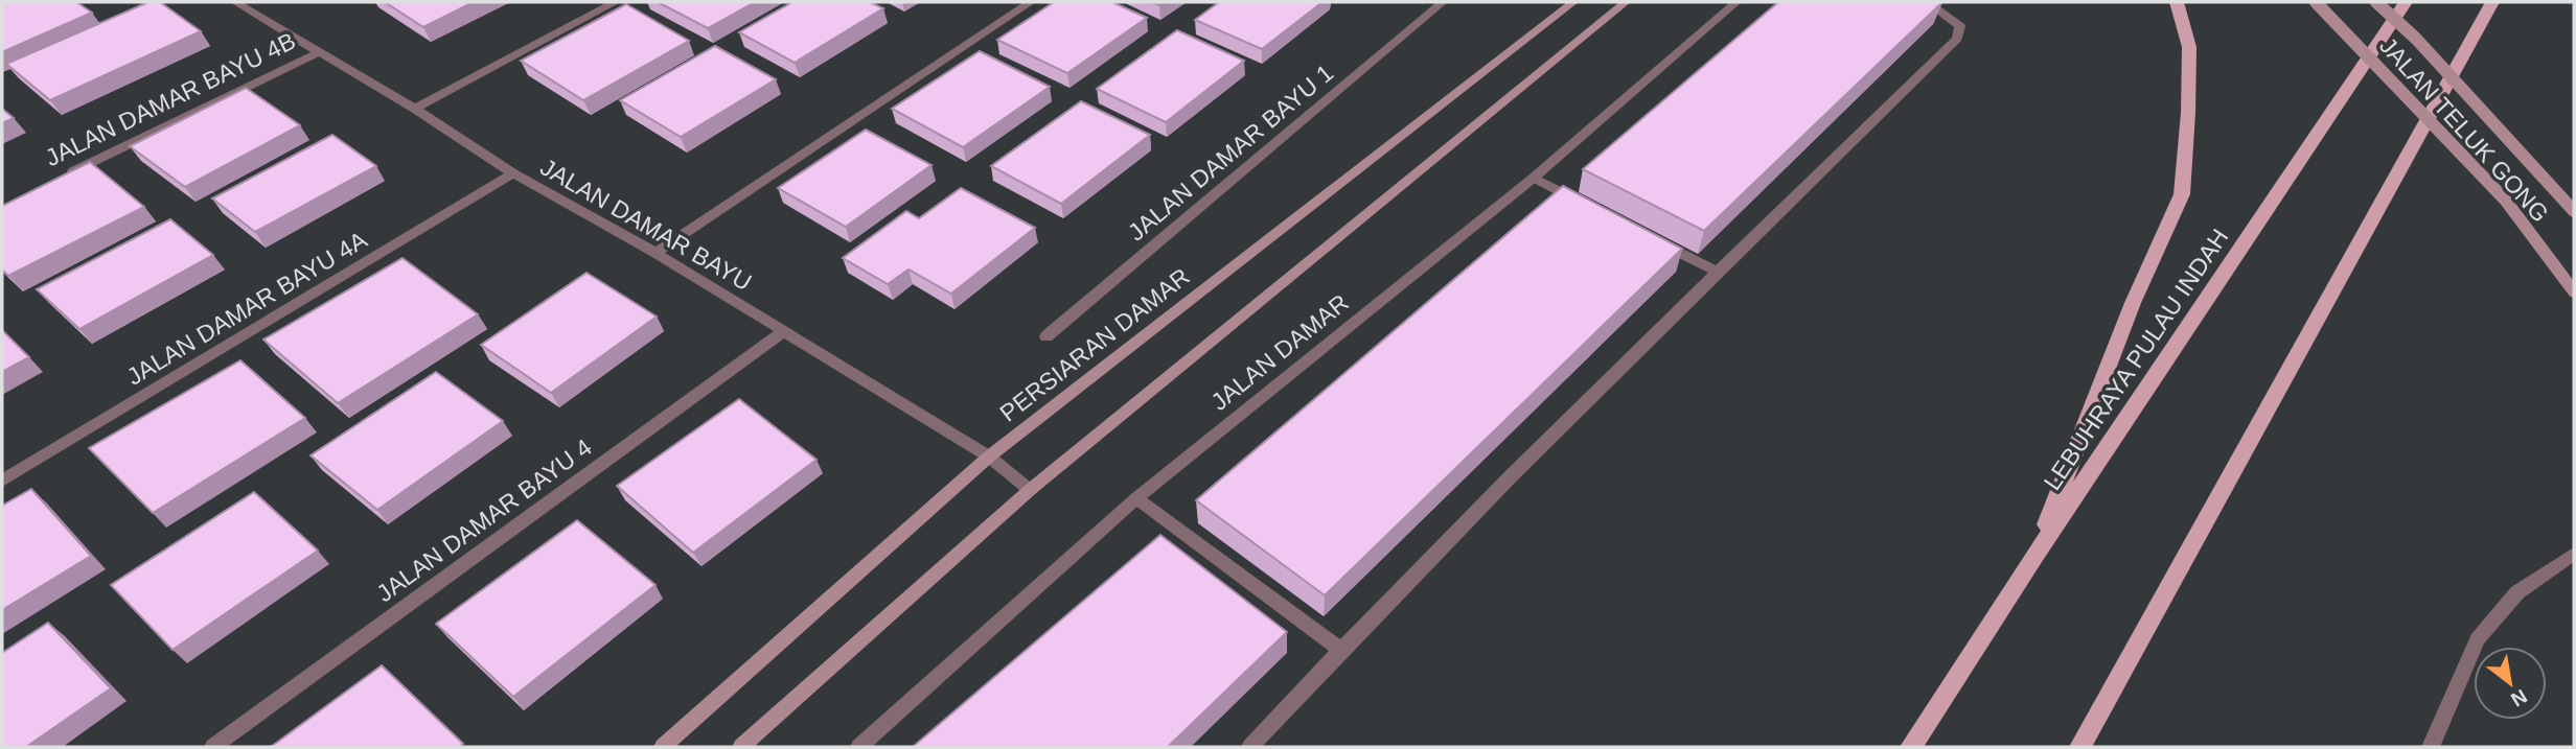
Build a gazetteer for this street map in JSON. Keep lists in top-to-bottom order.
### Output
{
  "streets": {
    "main road": ["LEBUHRAYA PULAU INDAH"],
    "street": [
      "JALAN DAMAR BAYU 4B",
      "JALAN TELUK GONG",
      "JALAN DAMAR BAYU 1",
      "JALAN DAMAR BAYU",
      "JALAN DAMAR BAYU 4A",
      "PERSIARAN DAMAR",
      "JALAN DAMAR",
      "JALAN DAMAR BAYU 4"
    ]
  },
  "crossings": [
    ["JALAN DAMAR BAYU 4B", "JALAN DAMAR BAYU"],
    ["JALAN DAMAR BAYU", "JALAN DAMAR BAYU 4A"],
    ["JALAN DAMAR BAYU", "PERSIARAN DAMAR"],
    ["JALAN DAMAR BAYU", "JALAN DAMAR BAYU 4"]
  ],
  "north": "bottom right"
}
